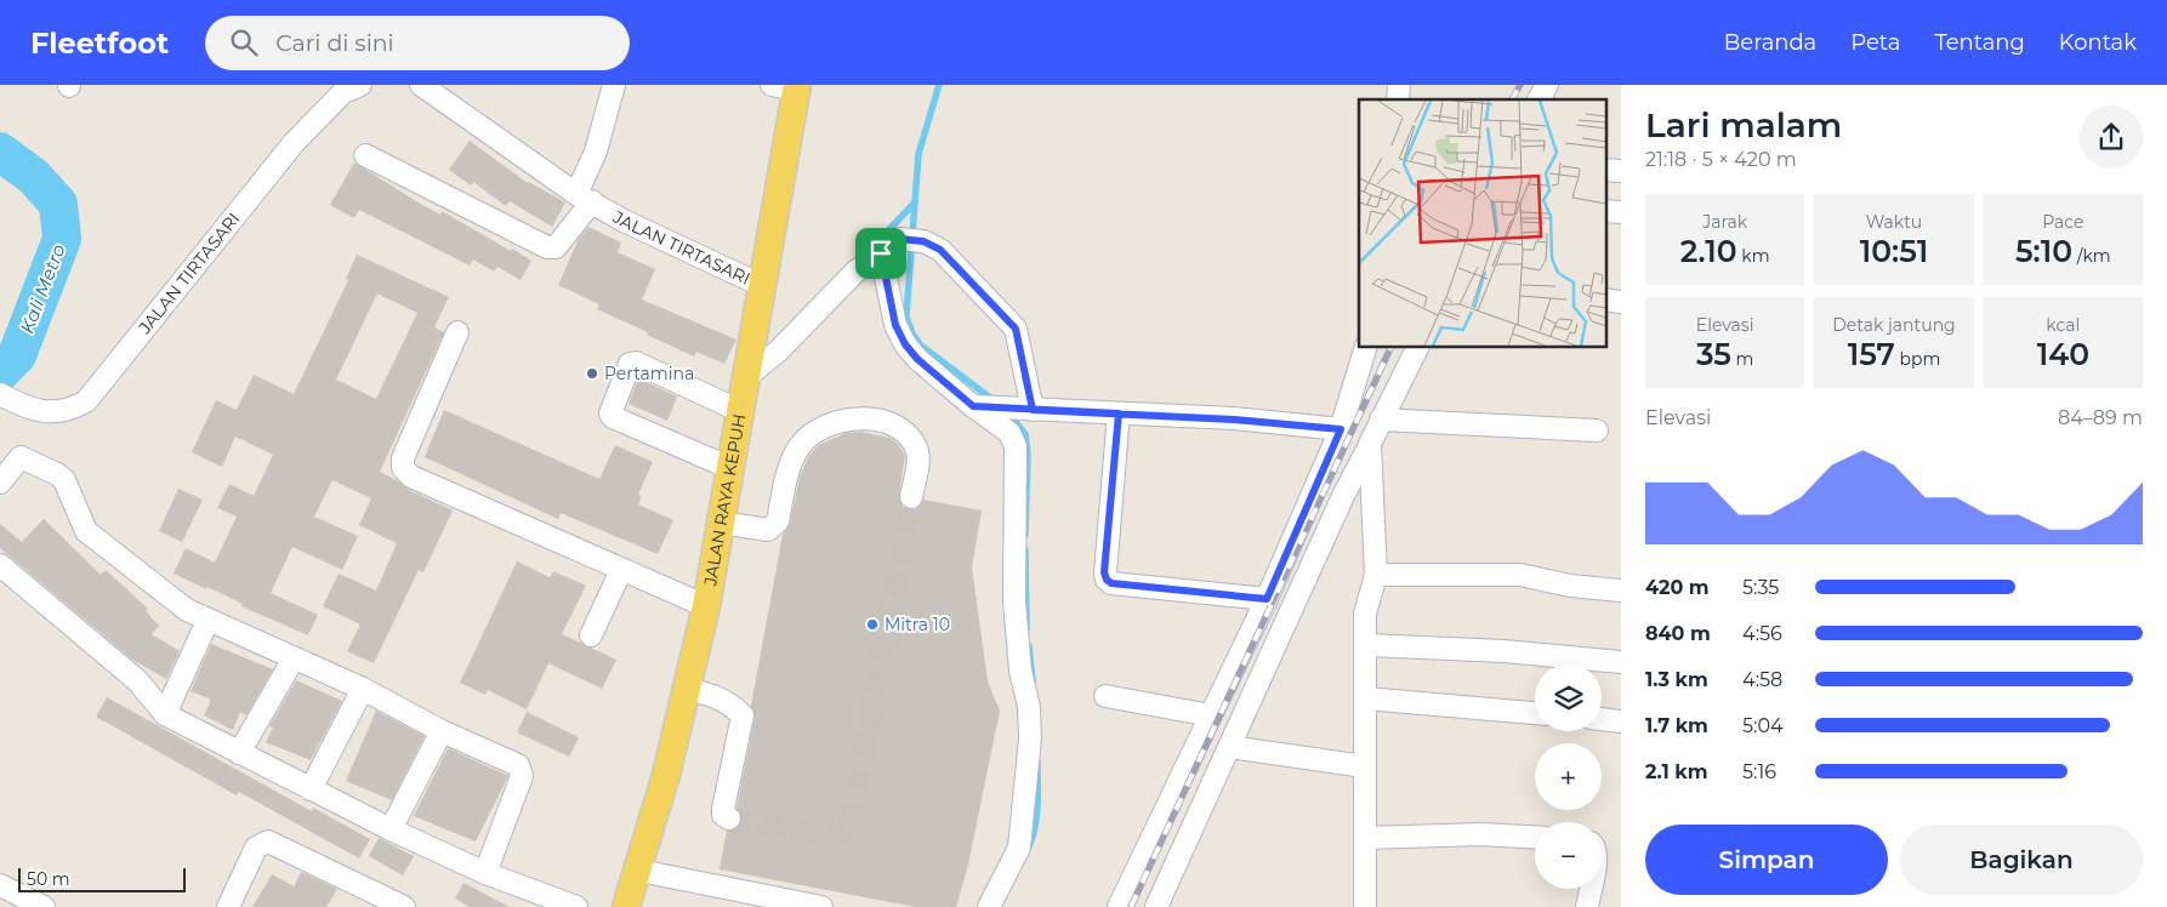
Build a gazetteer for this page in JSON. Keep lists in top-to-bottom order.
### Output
{
  "streets": {
    "main road": ["JALAN RAYA KEPUH"],
    "street": ["JALAN TIRTASARI"]
  },
  "crossings": [
    ["JALAN TIRTASARI", "JALAN RAYA KEPUH"]
  ],
  "water": ["Kali Metro"],
  "places": ["Pertamina", "Mitra 10"],
  "scale_bar": "50 m",
  "page": {
    "header": "Fleetfoot",
    "search": "Cari di sini",
    "nav": [
      "Beranda",
      "Peta",
      "Tentang",
      "Kontak"
    ],
    "heading": ["Lari malam", "21:18 · 5 × 420 m"],
    "stats": [
      ["Jarak", "2.10 km"],
      ["Waktu", "10:51"],
      ["Pace", "5:10 /km"],
      ["Elevasi", "35 m"],
      ["Detak jantung", "157 bpm"],
      ["kcal", "140"]
    ],
    "chart": ["Elevasi", "84–89 m"],
    "list": [
      {
        "name": "420 m",
        "note": "5:35"
      },
      {
        "name": "840 m",
        "note": "4:56"
      },
      {
        "name": "1.3 km",
        "note": "4:58"
      },
      {
        "name": "1.7 km",
        "note": "5:04"
      },
      {
        "name": "2.1 km",
        "note": "5:16"
      }
    ],
    "map_buttons": ["+", "−"],
    "buttons": ["Simpan", "Bagikan"],
    "scale": "50 m"
  }
}
